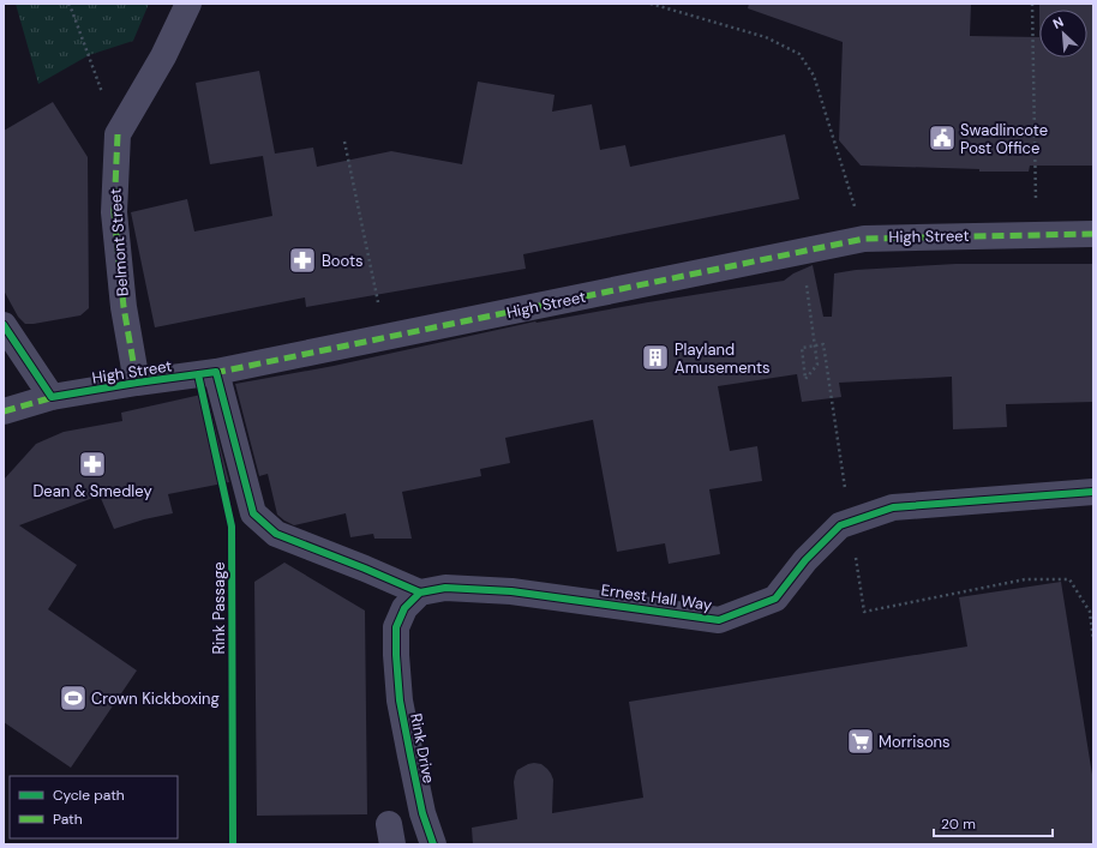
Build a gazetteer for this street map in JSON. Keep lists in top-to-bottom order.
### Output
{
  "streets": {
    "street": [
      "High Street",
      "Belmont Street",
      "Ernest Hall Way",
      "Rink Drive"
    ],
    "cycle path": ["Rink Passage"]
  },
  "crossings": [
    ["High Street", "Belmont Street"],
    ["Ernest Hall Way", "Rink Drive"]
  ],
  "places": {
    "public building": ["Swadlincote Post Office"],
    "pharmacy": ["Boots", "Dean & Smedley"],
    "building": ["Playland Amusements"],
    "sports": ["Crown Kickboxing"],
    "supermarket": ["Morrisons"]
  },
  "legend": ["Cycle path", "Path"],
  "scale_bar": "20 m",
  "north": "top left"
}
